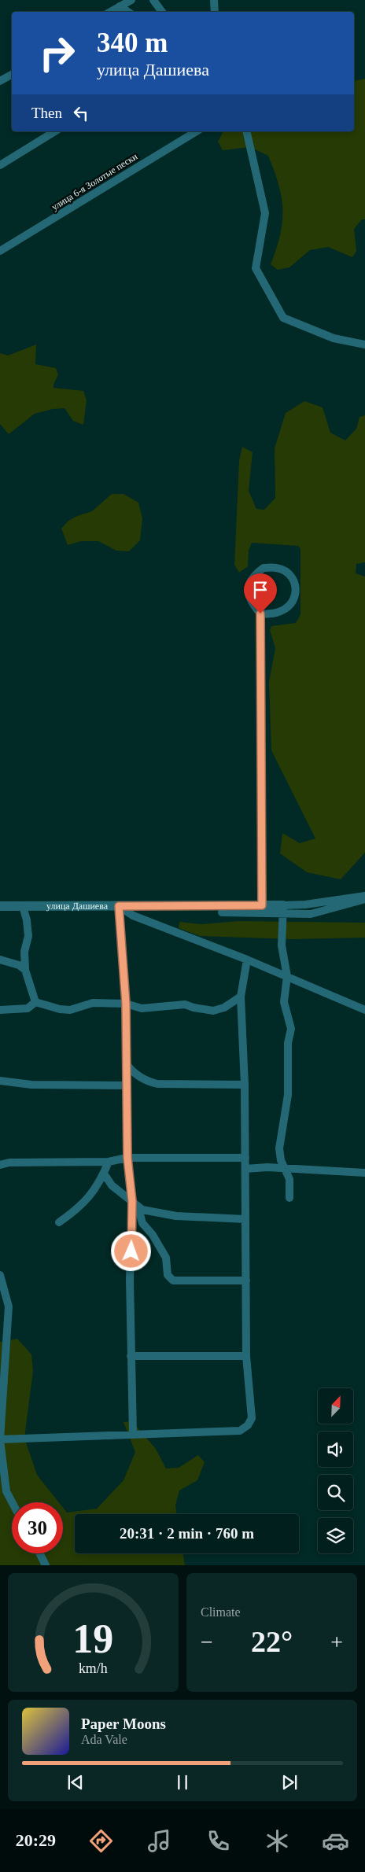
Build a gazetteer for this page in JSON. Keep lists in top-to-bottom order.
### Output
{
  "streets": {
    "street": ["улица 6-я Золотые пески", "улица Дашиева"]
  },
  "north": "top right",
  "page": {
    "turn": ["340 m", "улица Дашиева"],
    "then": "Then",
    "limit": "30",
    "trip": "20:31 · 2 min · 760 m",
    "tile": "Climate",
    "heat": ["−", "22°", "+"],
    "song": ["Paper Moons", "Ada Vale"],
    "tabs": "20:29",
    "gauge": ["19", "km/h"]
  }
}
